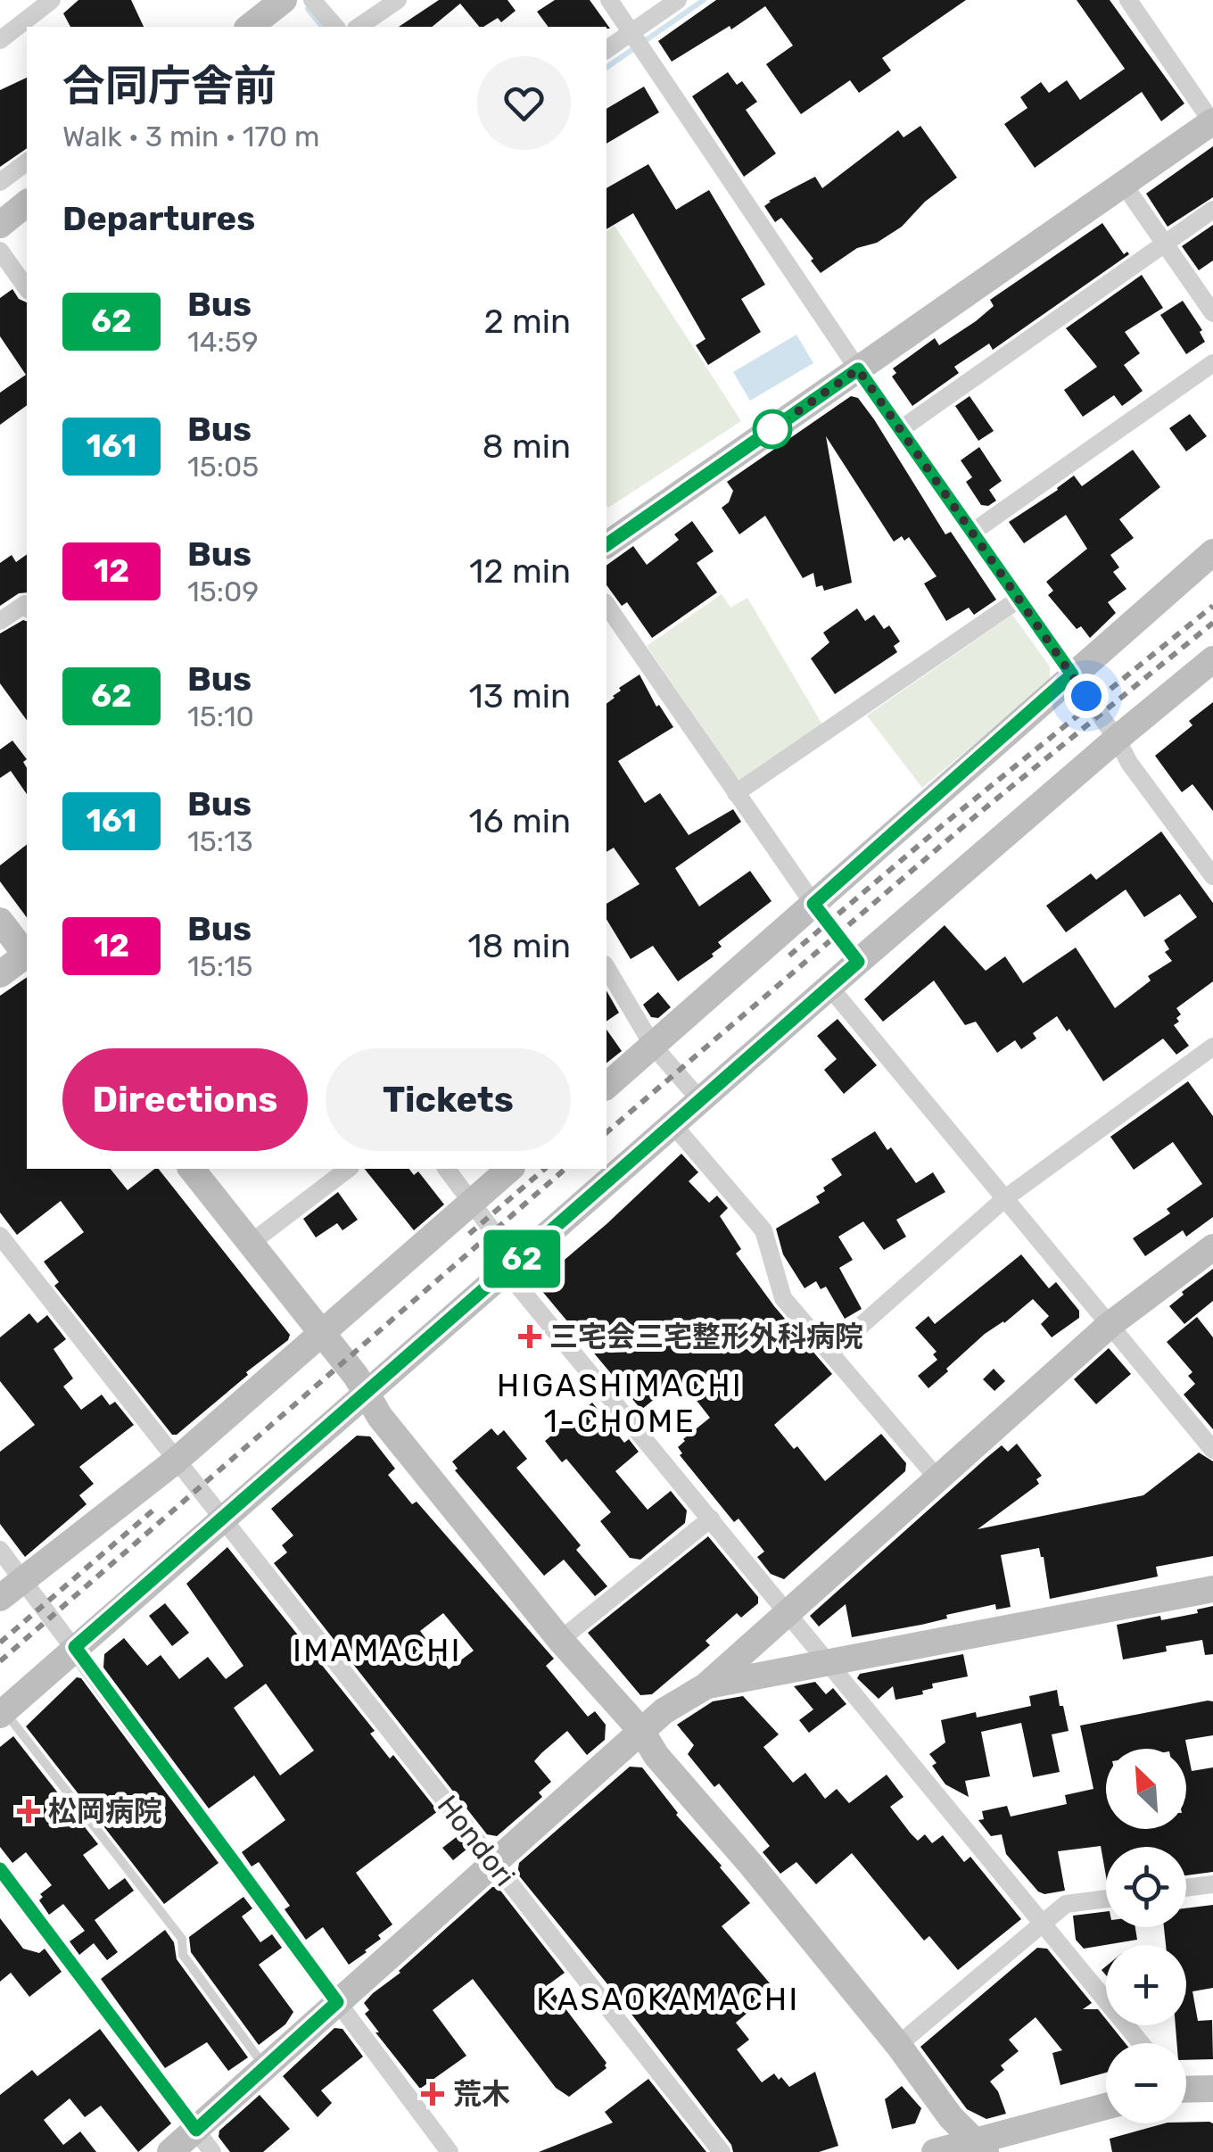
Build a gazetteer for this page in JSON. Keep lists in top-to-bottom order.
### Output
{
  "streets": {
    "street": ["Hondori"]
  },
  "districts": ["HIGASHIMACHI 1-CHOME", "IMAMACHI", "KASAOKAMACHI"],
  "places": {
    "health": ["三宅会三宅整形外科病院", "松岡病院", "荒木"]
  },
  "lines": ["bus line 62"],
  "north": "top left",
  "page": {
    "on_map": "62",
    "heading": [
      ["合同庁舎前", "Walk · 3 min · 170 m"],
      "Departures"
    ],
    "list": [
      {
        "mark": "62",
        "name": "Bus",
        "note": "14:59",
        "value": "2 min"
      },
      {
        "mark": "161",
        "name": "Bus",
        "note": "15:05",
        "value": "8 min"
      },
      {
        "mark": "12",
        "name": "Bus",
        "note": "15:09",
        "value": "12 min"
      },
      {
        "mark": "62",
        "name": "Bus",
        "note": "15:10",
        "value": "13 min"
      },
      {
        "mark": "161",
        "name": "Bus",
        "note": "15:13",
        "value": "16 min"
      },
      {
        "mark": "12",
        "name": "Bus",
        "note": "15:15",
        "value": "18 min"
      }
    ],
    "buttons": ["Directions", "Tickets"],
    "map_buttons": ["+", "−"]
  }
}
